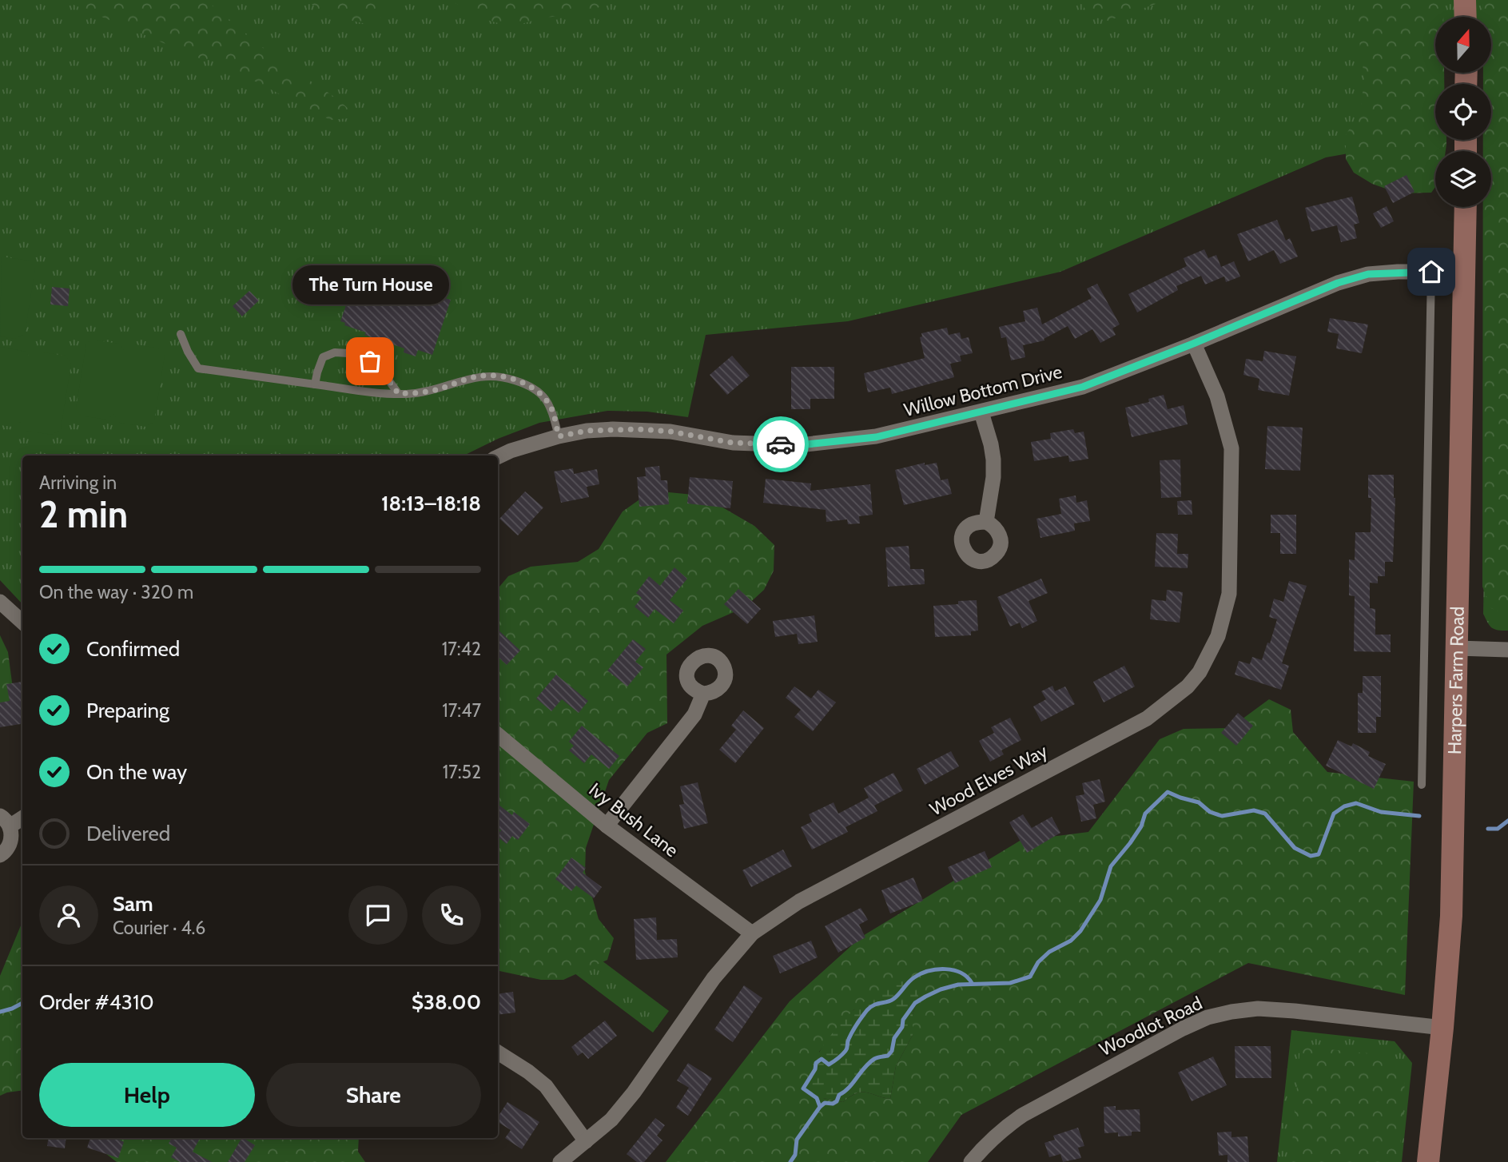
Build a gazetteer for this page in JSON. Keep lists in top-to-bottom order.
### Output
{
  "streets": {
    "main road": ["Harpers Farm Road"],
    "street": [
      "Willow Bottom Drive",
      "Wood Elves Way",
      "Ivy Bush Lane",
      "Woodlot Road"
    ]
  },
  "crossings": [
    ["Willow Bottom Drive", "Harpers Farm Road"],
    ["Willow Bottom Drive", "Wood Elves Way"],
    ["Harpers Farm Road", "Woodlot Road"],
    ["Wood Elves Way", "Ivy Bush Lane"]
  ],
  "places": ["The Turn House"],
  "north": "top",
  "page": {
    "bubble": "The Turn House",
    "heading": ["2 min", "Arriving in", "18:13–18:18"],
    "panel": [
      "Sam",
      "Courier · 4.6",
      "Order #4310",
      "$38.00"
    ],
    "bar": "On the way · 320 m",
    "list": [
      ["Confirmed", "17:42"],
      ["Preparing", "17:47"],
      ["On the way", "17:52"],
      "Delivered"
    ],
    "buttons": ["Help", "Share"]
  }
}
